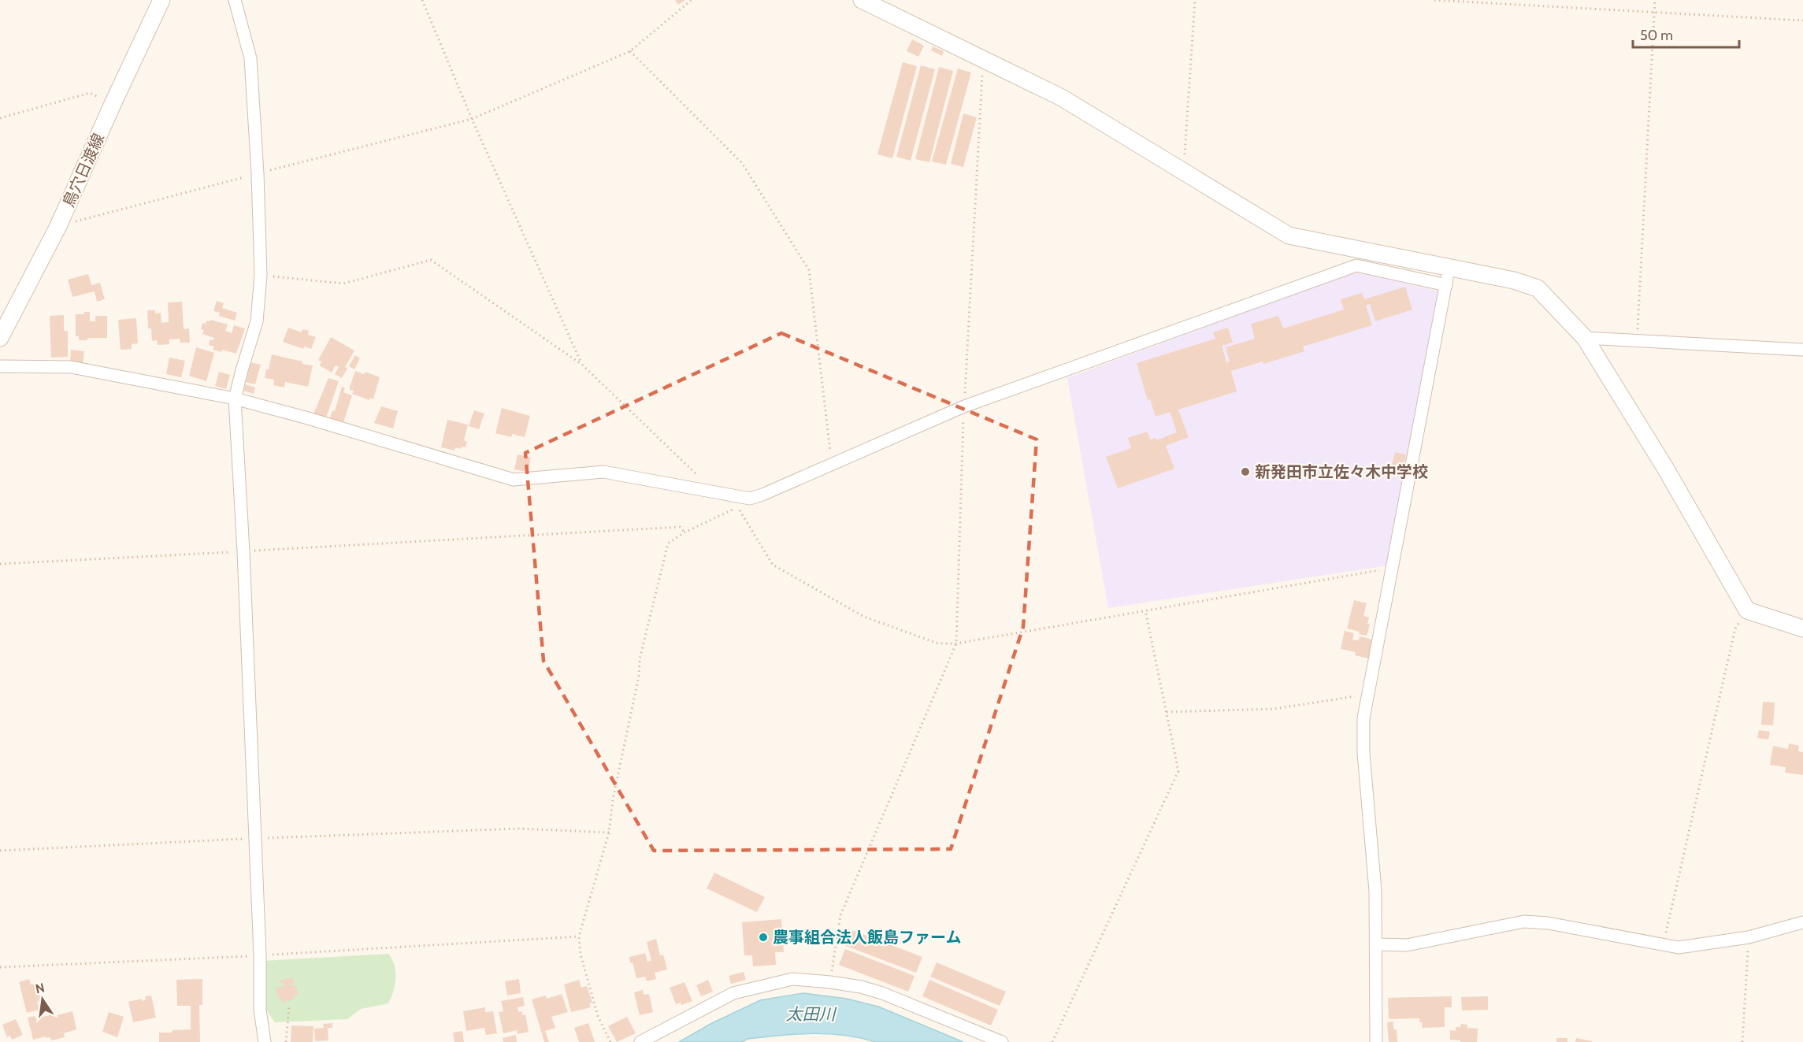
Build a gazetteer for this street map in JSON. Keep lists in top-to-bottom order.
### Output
{
  "streets": {
    "street": ["鳥穴日渡線"]
  },
  "water": ["太田川"],
  "places": ["新発田市立佐々木中学校", "農事組合法人飯島ファーム"],
  "scale_bar": "50 m",
  "north": "top"
}
